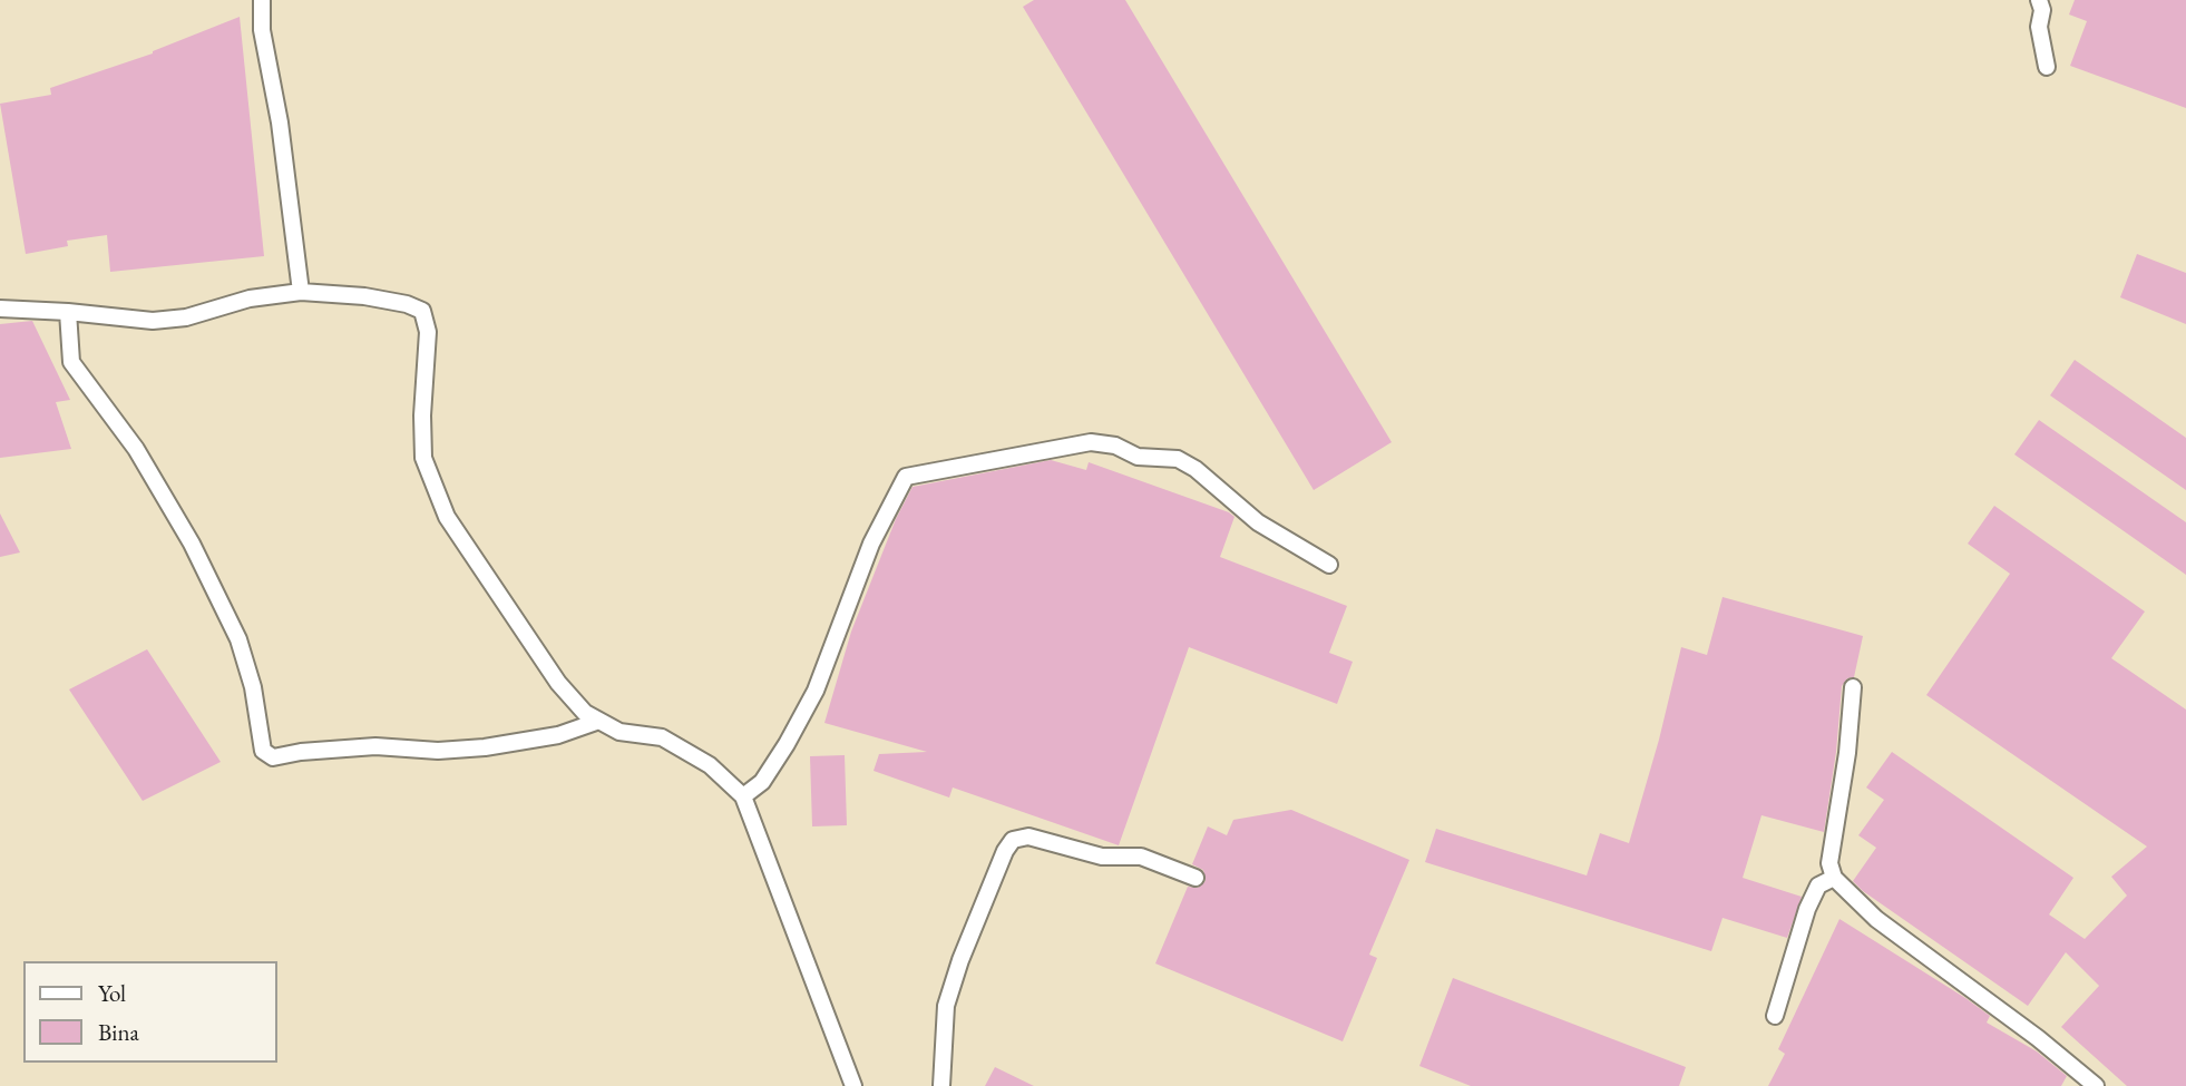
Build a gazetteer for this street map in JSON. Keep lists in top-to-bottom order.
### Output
{
  "legend": ["Yol", "Bina"]
}
